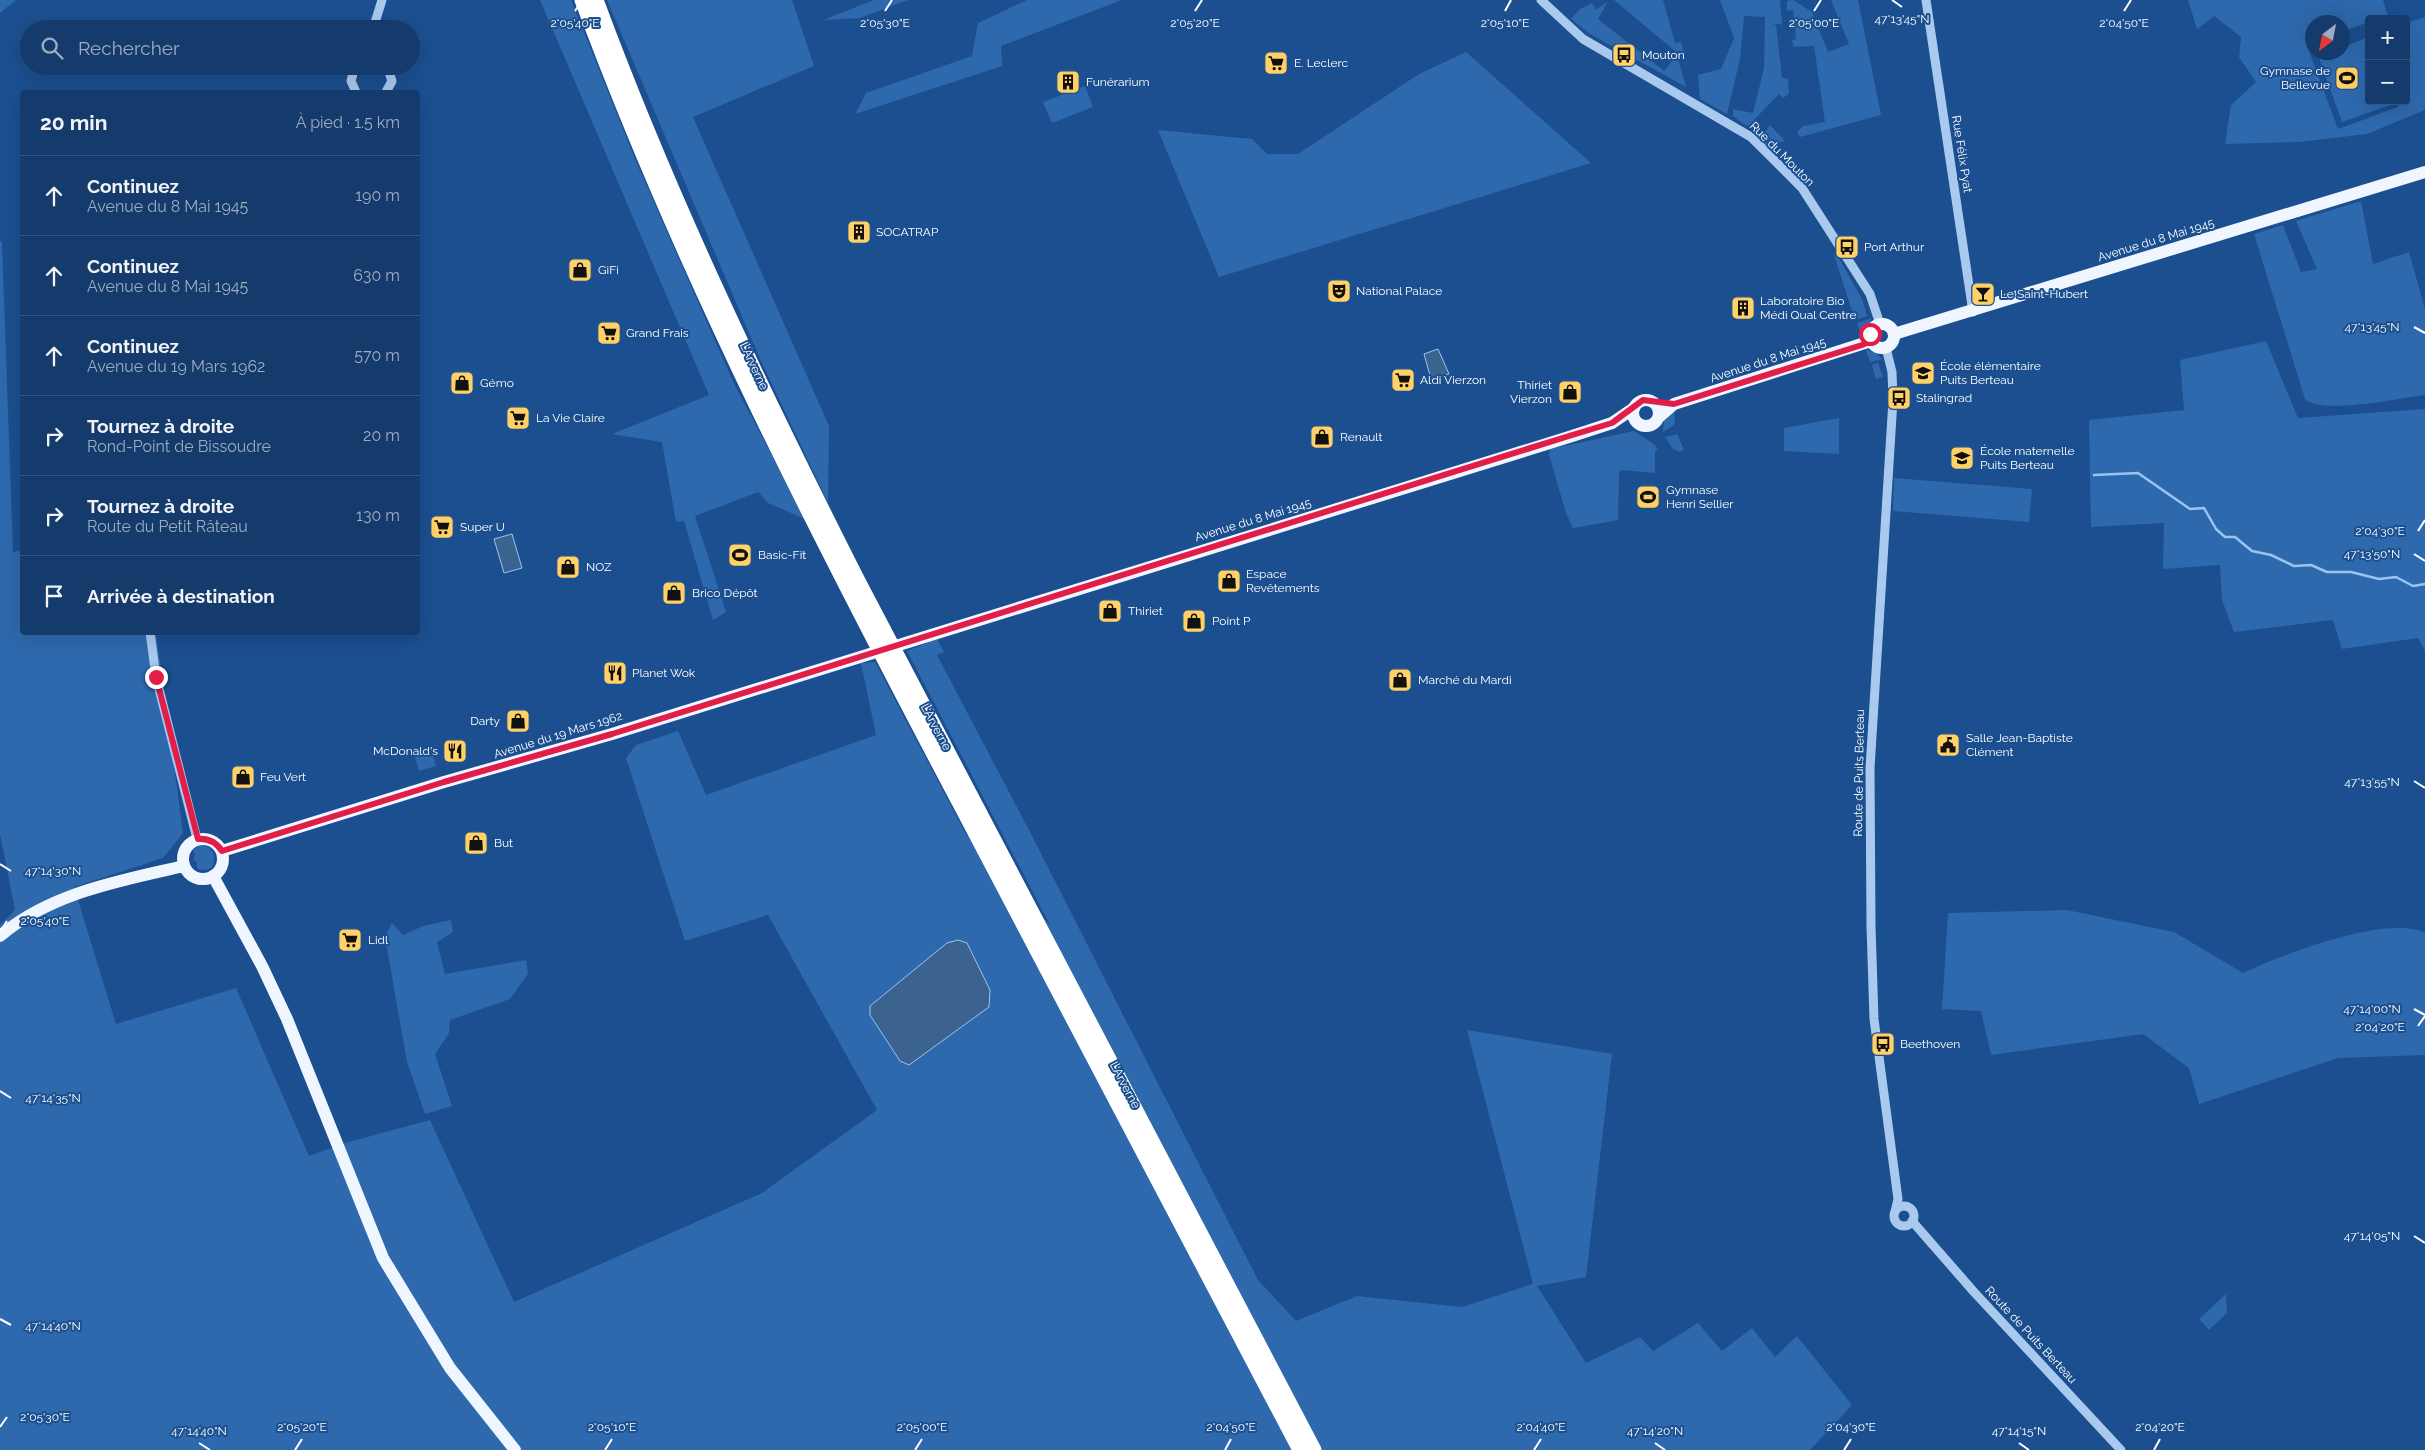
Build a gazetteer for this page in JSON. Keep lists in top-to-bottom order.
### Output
{
  "streets": {
    "highway": ["L'Arverne"],
    "main road": ["Avenue du 8 Mai 1945", "Avenue du 19 Mars 1962"],
    "street": ["Rue du Mouton", "Rue Félix Pyat", "Route de Puits Berteau"]
  },
  "crossings": [
    ["Rue du Mouton", "Avenue du 8 Mai 1945"],
    ["Rue du Mouton", "Route de Puits Berteau"],
    ["Rue Félix Pyat", "Avenue du 8 Mai 1945"],
    ["Avenue du 8 Mai 1945", "Avenue du 19 Mars 1962"],
    ["Avenue du 8 Mai 1945", "Route de Puits Berteau"]
  ],
  "places": {
    "bus stop": [
      "Mouton",
      "Port Arthur",
      "Stalingrad",
      "Beethoven"
    ],
    "supermarket": [
      "E. Leclerc",
      "Grand Frais",
      "Aldi Vierzon",
      "La Vie Claire",
      "Super U",
      "Lidl"
    ],
    "sports": ["Gymnase de Bellevue", "Gymnase Henri Sellier", "Basic-Fit"],
    "building": ["Funérarium", "SOCATRAP", "Laboratoire Bio Médi Qual Centre"],
    "shop": [
      "GiFi",
      "Gémo",
      "Thiriet Vierzon",
      "Renault",
      "NOZ",
      "Espace Revêtements",
      "Brico Dépôt",
      "Thiriet",
      "Point P",
      "Marché du Mardi",
      "Darty",
      "Feu Vert",
      "But"
    ],
    "theatre": ["National Palace"],
    "bar": ["Le Saint-Hubert"],
    "school or university": ["École élémentaire Puits Berteau", "École maternelle Puits Berteau"],
    "restaurant": ["Planet Wok", "McDonald's"],
    "public building": ["Salle Jean-Baptiste Clément"]
  },
  "north": "bottom left",
  "page": {
    "map_buttons": ["+", "−"],
    "search": "Rechercher",
    "heading": ["20 min", "À pied · 1.5 km"],
    "list": [
      ["Continuez", "Avenue du 8 Mai 1945", "190 m"],
      ["Continuez", "Avenue du 8 Mai 1945", "630 m"],
      ["Continuez", "Avenue du 19 Mars 1962", "570 m"],
      ["Tournez à droite", "Rond-Point de Bissoudre", "20 m"],
      ["Tournez à droite", "Route du Petit Râteau", "130 m"],
      "Arrivée à destination"
    ]
  },
  "coordinates": [
    "47°13'45\"N",
    "2°05'40\"E",
    "2°05'30\"E",
    "2°05'20\"E",
    "2°05'10\"E",
    "2°05'00\"E",
    "2°04'50\"E",
    "2°04'30\"E",
    "47°13'50\"N",
    "47°13'55\"N",
    "47°14'30\"N",
    "47°14'00\"N",
    "2°04'20\"E",
    "47°14'35\"N",
    "47°14'05\"N",
    "47°14'40\"N",
    "2°04'40\"E",
    "47°14'20\"N",
    "47°14'15\"N"
  ]
}
